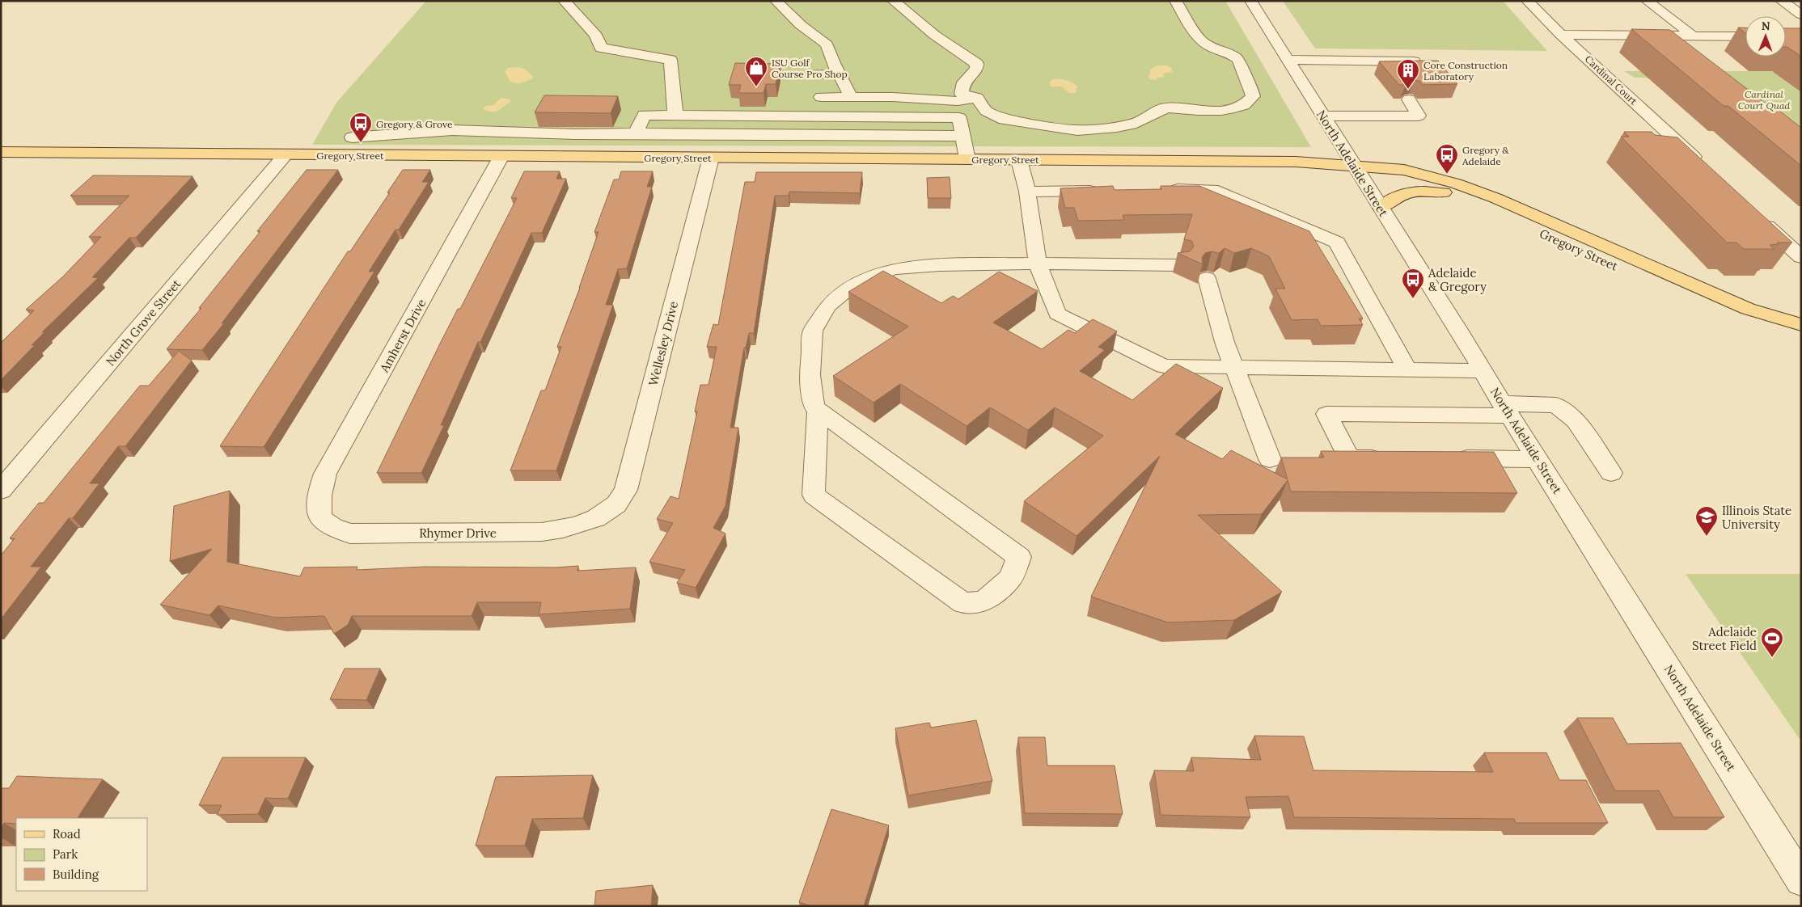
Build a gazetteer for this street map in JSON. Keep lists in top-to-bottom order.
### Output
{
  "streets": {
    "main road": ["Gregory Street"],
    "street": [
      "Cardinal Court",
      "North Adelaide Street",
      "North Grove Street",
      "Amherst Drive",
      "Wellesley Drive",
      "Rhymer Drive"
    ]
  },
  "crossings": [
    ["Gregory Street", "North Adelaide Street"],
    ["Gregory Street", "North Grove Street"],
    ["Gregory Street", "Amherst Drive"],
    ["Gregory Street", "Wellesley Drive"],
    ["Amherst Drive", "Rhymer Drive"],
    ["Wellesley Drive", "Rhymer Drive"]
  ],
  "parks": ["Cardinal Court Quad"],
  "places": {
    "shop": ["ISU Golf Course Pro Shop"],
    "building": ["Core Construction Laboratory"],
    "bus stop": ["Gregory & Grove", "Gregory & Adelaide", "Adelaide & Gregory"],
    "school or university": ["Illinois State University"],
    "sports": ["Adelaide Street Field"]
  },
  "legend": ["Road", "Park", "Building"],
  "north": "top"
}
